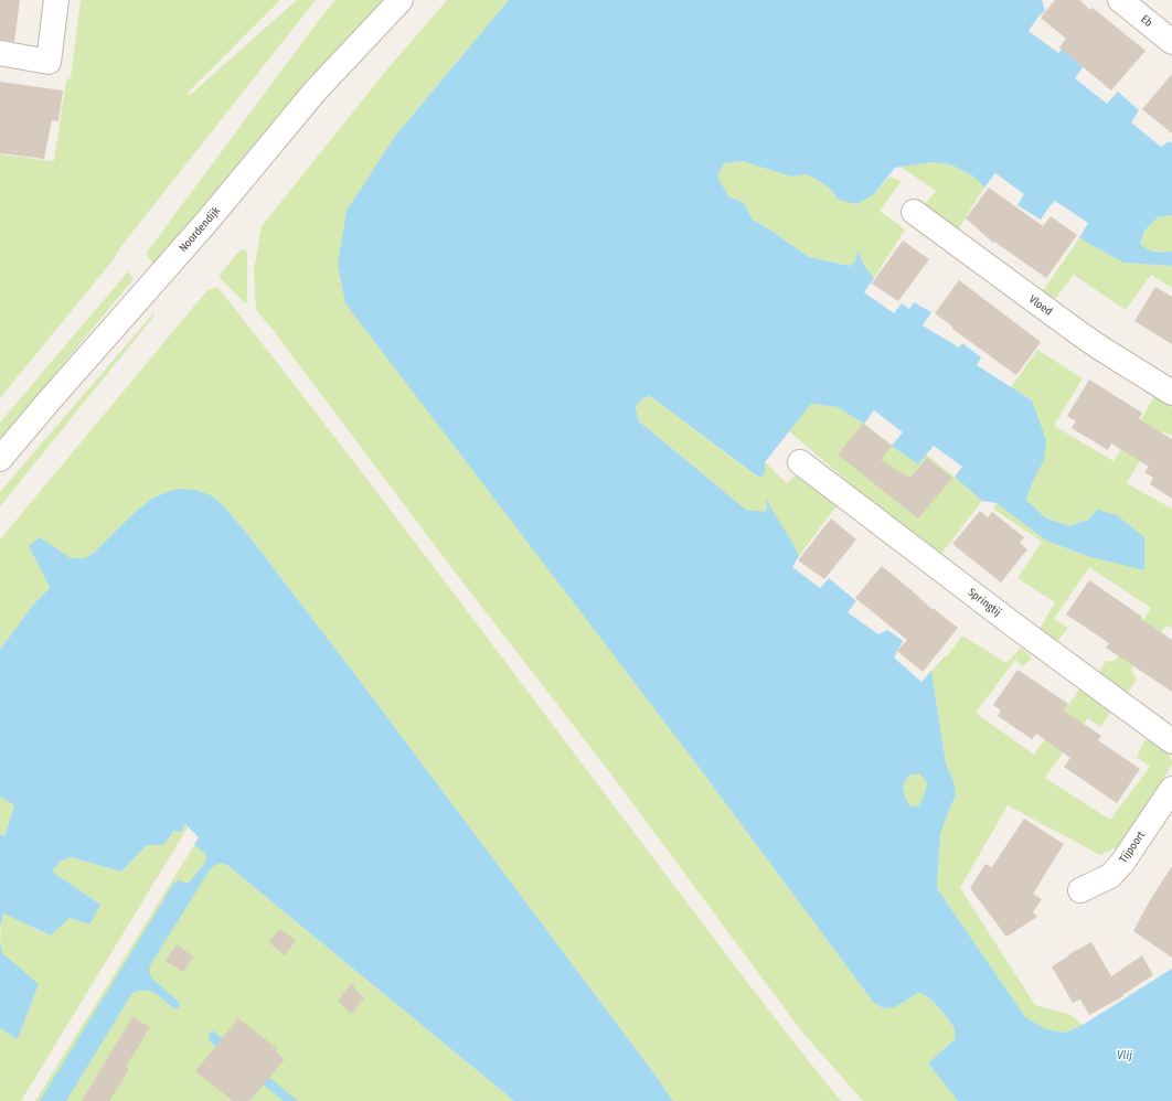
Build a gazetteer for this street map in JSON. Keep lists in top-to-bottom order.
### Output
{
  "streets": {
    "street": [
      "Eb",
      "Noordendijk",
      "Vloed",
      "Springtij",
      "Tijpoort"
    ]
  },
  "water": ["Vlij"]
}
